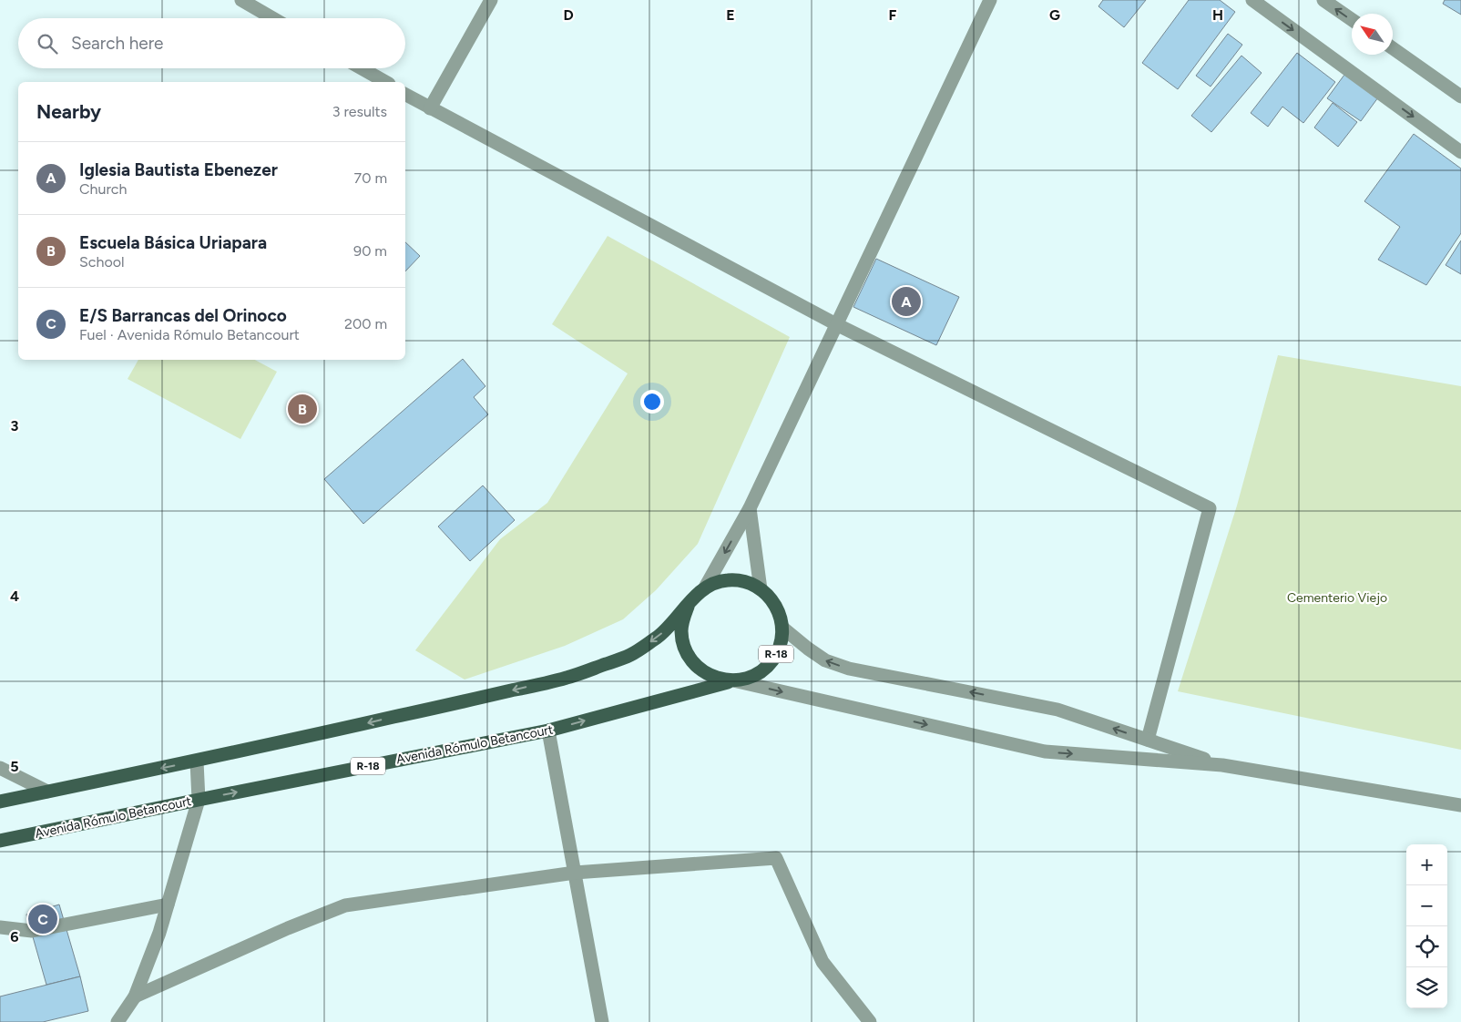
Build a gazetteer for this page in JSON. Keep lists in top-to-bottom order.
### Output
{
  "streets": {
    "main road": ["R-18", "Avenida Rómulo Betancourt"]
  },
  "crossings": [
    ["R-18", "Avenida Rómulo Betancourt"]
  ],
  "parks": ["Cementerio Viejo"],
  "north": "top left",
  "page": {
    "search": "Search here",
    "heading": ["Nearby", "3 results"],
    "list": [
      {
        "mark": "A",
        "name": "Iglesia Bautista Ebenezer",
        "note": "Church",
        "value": "70 m"
      },
      {
        "mark": "B",
        "name": "Escuela Básica Uriapara",
        "note": "School",
        "value": "90 m"
      },
      {
        "mark": "C",
        "name": "E/S Barrancas del Orinoco",
        "note": "Fuel · Avenida Rómulo Betancourt",
        "value": "200 m"
      }
    ],
    "pins": ["A", "B", "C"],
    "map_buttons": ["+", "−"]
  },
  "grid": {
    "columns": [
      "D",
      "E",
      "F",
      "G",
      "H"
    ],
    "rows": [
      "3",
      "4",
      "5",
      "6"
    ]
  }
}
